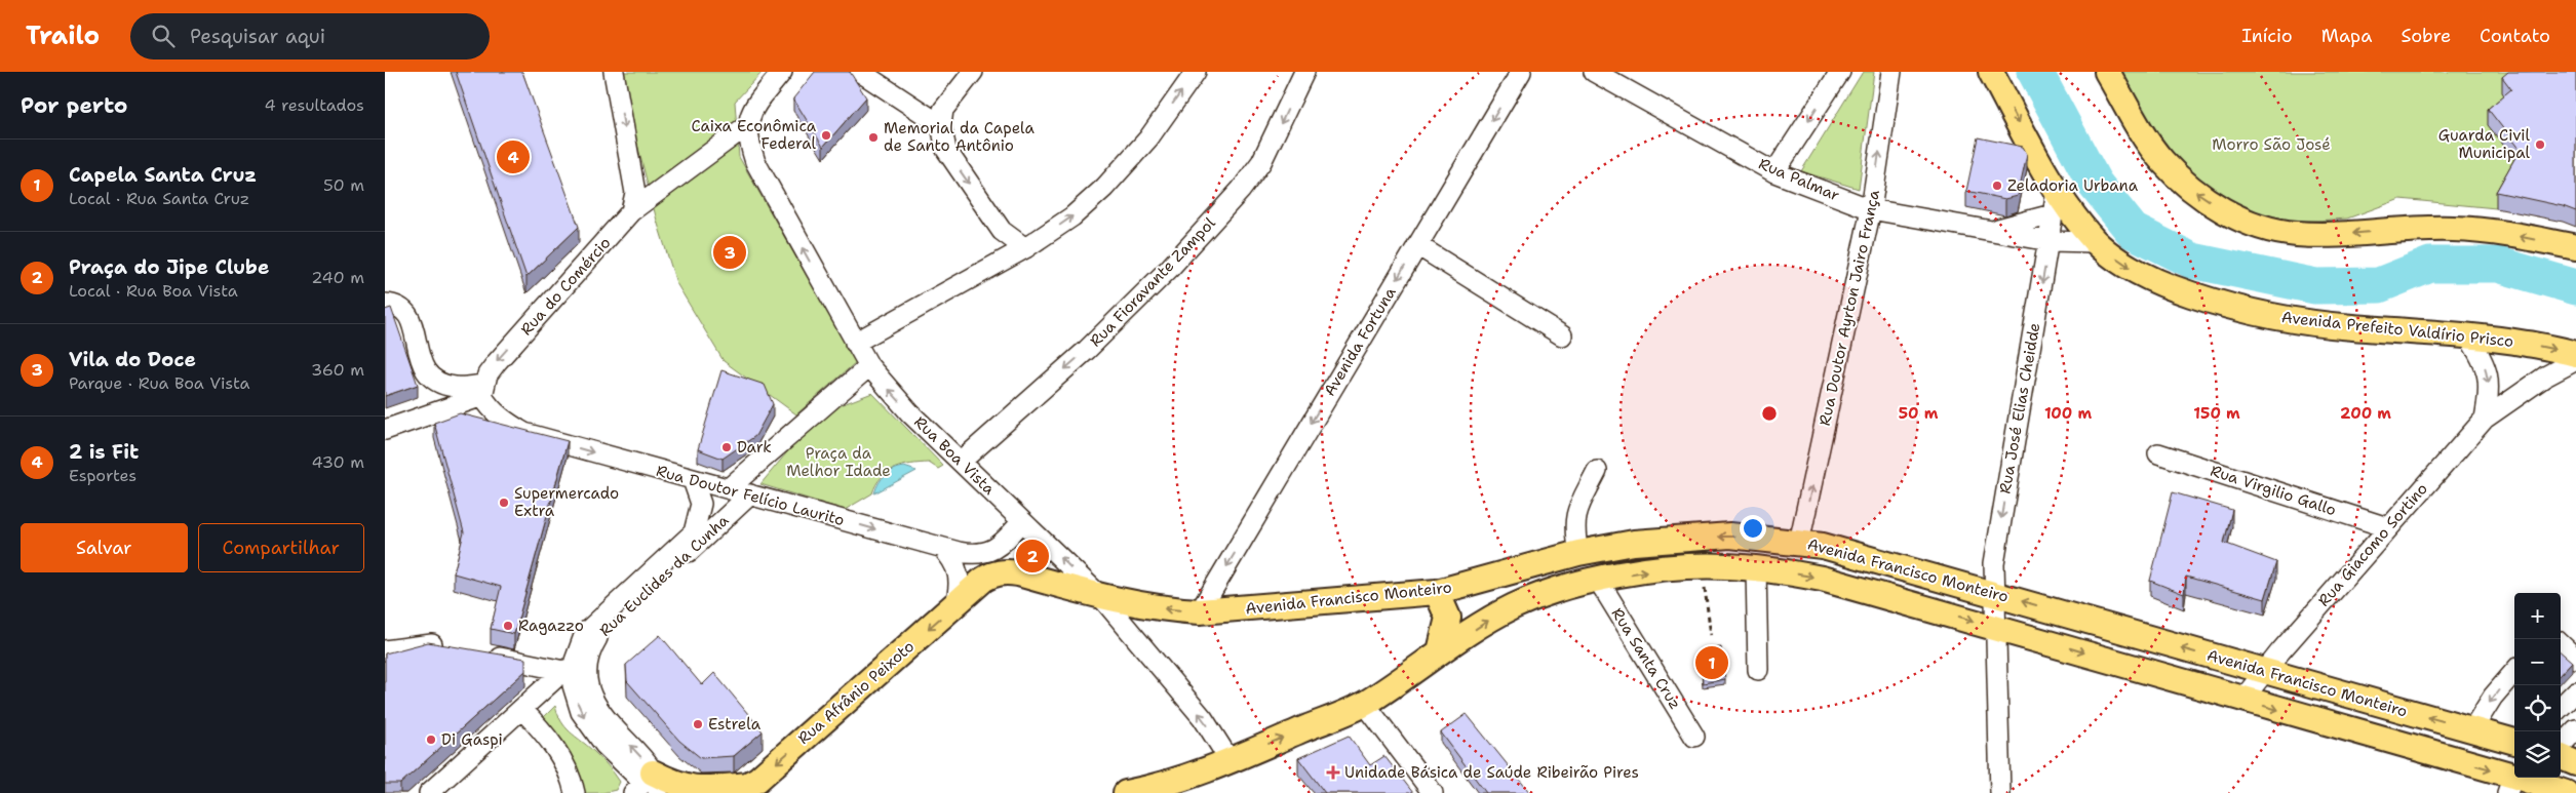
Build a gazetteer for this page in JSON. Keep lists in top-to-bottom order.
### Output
{
  "streets": {
    "main road": ["Avenida Prefeito Valdírio Prisco", "Avenida Francisco Monteiro", "Rua Afrânio Peixoto"],
    "street": [
      "Rua Palmar",
      "Rua Fioravante Zampol",
      "Rua do Comércio",
      "Rua Doutor Ayrton Jairo França",
      "Avenida Fortuna",
      "Rua José Elias Cheidde",
      "Rua Boa Vista",
      "Rua Virgilio Gallo",
      "Rua Doutor Felício Laurito",
      "Rua Giacomo Sortino",
      "Rua Euclides da Cunha",
      "Rua Santa Cruz"
    ]
  },
  "crossings": [
    ["Rua Palmar", "Rua Doutor Ayrton Jairo França"],
    ["Rua Palmar", "Avenida Prefeito Valdírio Prisco"],
    ["Rua Palmar", "Rua José Elias Cheidde"],
    ["Rua Fioravante Zampol", "Rua Boa Vista"],
    ["Rua do Comércio", "Rua Boa Vista"],
    ["Rua do Comércio", "Rua Doutor Felício Laurito"],
    ["Rua Doutor Ayrton Jairo França", "Avenida Francisco Monteiro"],
    ["Avenida Prefeito Valdírio Prisco", "Rua José Elias Cheidde"],
    ["Avenida Fortuna", "Avenida Francisco Monteiro"],
    ["Rua José Elias Cheidde", "Avenida Francisco Monteiro"],
    ["Rua Boa Vista", "Rua Doutor Felício Laurito"],
    ["Rua Boa Vista", "Avenida Francisco Monteiro"],
    ["Rua Boa Vista", "Rua Afrânio Peixoto"],
    ["Rua Virgilio Gallo", "Rua Giacomo Sortino"],
    ["Rua Doutor Felício Laurito", "Rua Euclides da Cunha"],
    ["Rua Giacomo Sortino", "Avenida Francisco Monteiro"],
    ["Avenida Francisco Monteiro", "Rua Santa Cruz"],
    ["Avenida Francisco Monteiro", "Rua Afrânio Peixoto"]
  ],
  "one_way": [
    "Rua do Comércio",
    "Rua Doutor Ayrton Jairo França",
    "Avenida Fortuna",
    "Rua José Elias Cheidde",
    "Rua Boa Vista",
    "Rua Doutor Felício Laurito",
    "Rua Euclides da Cunha",
    "Rua Afrânio Peixoto"
  ],
  "parks": ["Morro São José", "Praça da Melhor Idade"],
  "places": {
    "other": [
      "Caixa Econômica Federal",
      "Memorial da Capela de Santo Antônio",
      "Guarda Civil Municipal",
      "Zeladoria Urbana",
      "Dark",
      "Supermercado Extra",
      "Ragazzo",
      "Estrela",
      "Di Gaspi"
    ],
    "health": ["Unidade Básica de Saúde Ribeirão Pires"]
  },
  "page": {
    "header": "Trailo",
    "search": "Pesquisar aqui",
    "nav": [
      "Início",
      "Mapa",
      "Sobre",
      "Contato"
    ],
    "heading": ["Por perto", "4 resultados"],
    "list": [
      {
        "mark": "1",
        "name": "Capela Santa Cruz",
        "note": "Local · Rua Santa Cruz",
        "value": "50 m"
      },
      {
        "mark": "2",
        "name": "Praça do Jipe Clube",
        "note": "Local · Rua Boa Vista",
        "value": "240 m"
      },
      {
        "mark": "3",
        "name": "Vila do Doce",
        "note": "Parque · Rua Boa Vista",
        "value": "360 m"
      },
      {
        "mark": "4",
        "name": "2 is Fit",
        "note": "Esportes",
        "value": "430 m"
      }
    ],
    "pins": [
      "4",
      "3",
      "2",
      "1"
    ],
    "buttons": ["Salvar", "Compartilhar"],
    "map_buttons": ["+", "−"]
  },
  "rings": [
    "50 m",
    "100 m",
    "150 m",
    "200 m"
  ]
}
